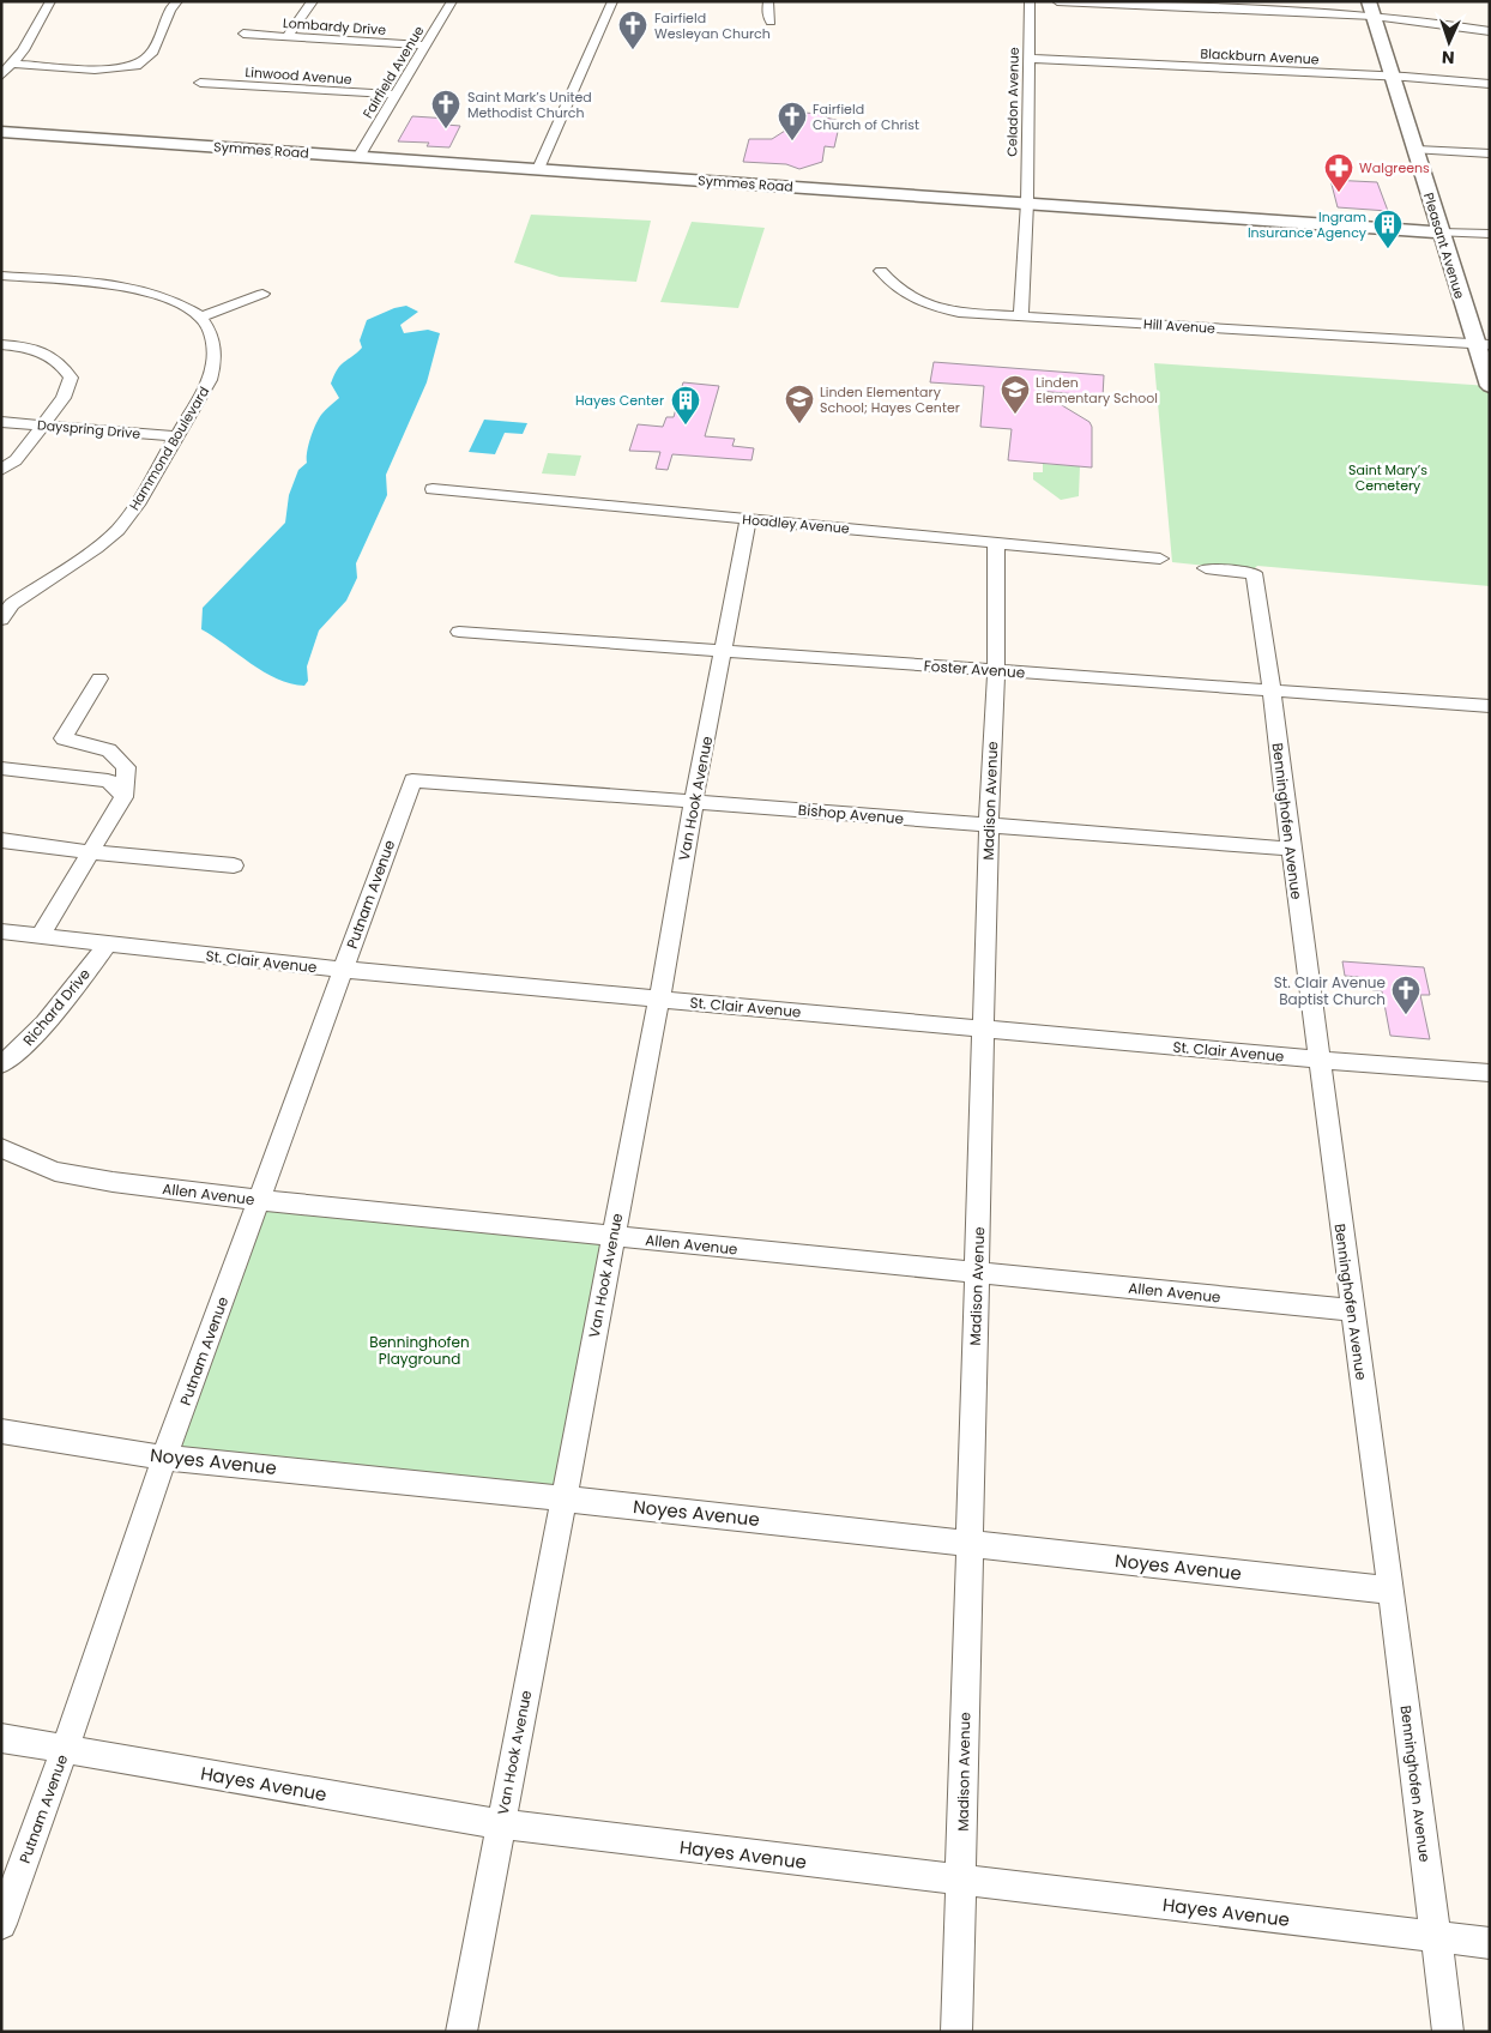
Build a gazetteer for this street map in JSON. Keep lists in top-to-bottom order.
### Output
{
  "streets": {
    "main road": ["Symmes Road", "Pleasant Avenue"],
    "street": [
      "Lombardy Drive",
      "Blackburn Avenue",
      "Fairfield Avenue",
      "Linwood Avenue",
      "Celadon Avenue",
      "Hill Avenue",
      "Dayspring Drive",
      "Hammond Boulevard",
      "Hoadley Avenue",
      "Foster Avenue",
      "Van Hook Avenue",
      "Madison Avenue",
      "Bishop Avenue",
      "Benninghofen Avenue",
      "Putnam Avenue",
      "St. Clair Avenue",
      "Richard Drive",
      "Allen Avenue",
      "Noyes Avenue",
      "Hayes Avenue"
    ]
  },
  "crossings": [
    ["Lombardy Drive", "Fairfield Avenue"],
    ["Blackburn Avenue", "Celadon Avenue"],
    ["Blackburn Avenue", "Pleasant Avenue"],
    ["Fairfield Avenue", "Linwood Avenue"],
    ["Fairfield Avenue", "Symmes Road"],
    ["Celadon Avenue", "Symmes Road"],
    ["Symmes Road", "Pleasant Avenue"],
    ["Pleasant Avenue", "Hill Avenue"],
    ["Dayspring Drive", "Hammond Boulevard"],
    ["Hoadley Avenue", "Van Hook Avenue"],
    ["Hoadley Avenue", "Madison Avenue"],
    ["Foster Avenue", "Van Hook Avenue"],
    ["Foster Avenue", "Madison Avenue"],
    ["Foster Avenue", "Benninghofen Avenue"],
    ["Van Hook Avenue", "Bishop Avenue"],
    ["Van Hook Avenue", "St. Clair Avenue"],
    ["Van Hook Avenue", "Allen Avenue"],
    ["Van Hook Avenue", "Noyes Avenue"],
    ["Van Hook Avenue", "Hayes Avenue"],
    ["Madison Avenue", "Bishop Avenue"],
    ["Madison Avenue", "St. Clair Avenue"],
    ["Madison Avenue", "Allen Avenue"],
    ["Madison Avenue", "Noyes Avenue"],
    ["Madison Avenue", "Hayes Avenue"],
    ["Bishop Avenue", "Benninghofen Avenue"],
    ["Bishop Avenue", "Putnam Avenue"],
    ["Benninghofen Avenue", "St. Clair Avenue"],
    ["Benninghofen Avenue", "Allen Avenue"],
    ["Benninghofen Avenue", "Noyes Avenue"],
    ["Benninghofen Avenue", "Hayes Avenue"],
    ["Putnam Avenue", "St. Clair Avenue"],
    ["Putnam Avenue", "Allen Avenue"],
    ["Putnam Avenue", "Noyes Avenue"],
    ["Putnam Avenue", "Hayes Avenue"],
    ["St. Clair Avenue", "Richard Drive"]
  ],
  "parks": ["Saint Mary’s Cemetery", "Benninghofen Playground"],
  "places": {
    "church": [
      "Fairfield Wesleyan Church",
      "Saint Mark’s United Methodist Church",
      "Fairfield Church of Christ",
      "St. Clair Avenue Baptist Church"
    ],
    "pharmacy": ["Walgreens"],
    "building": ["Ingram Insurance Agency", "Hayes Center"],
    "school or university": ["Linden Elementary School", "Linden Elementary School; Hayes Center"]
  },
  "north": "bottom"
}
